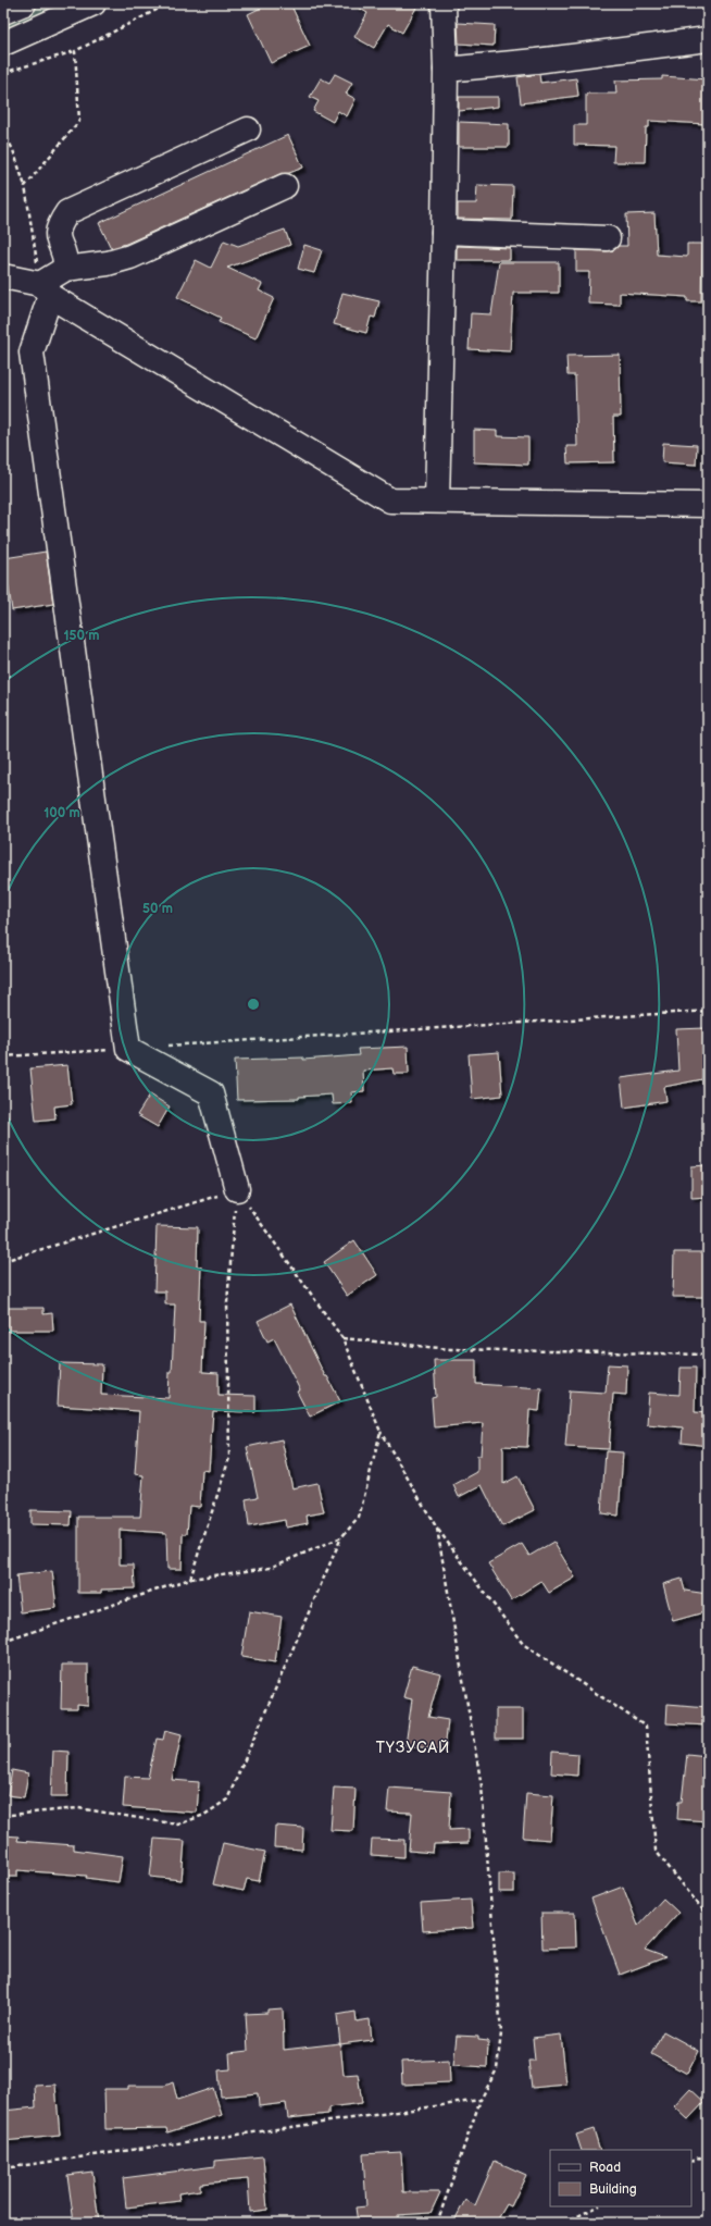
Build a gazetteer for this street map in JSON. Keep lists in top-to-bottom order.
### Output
{
  "districts": ["ТҮЗУСАЙ"],
  "legend": ["Road", "Building"],
  "rings": ["150 m", "100 m", "50 m"]
}
